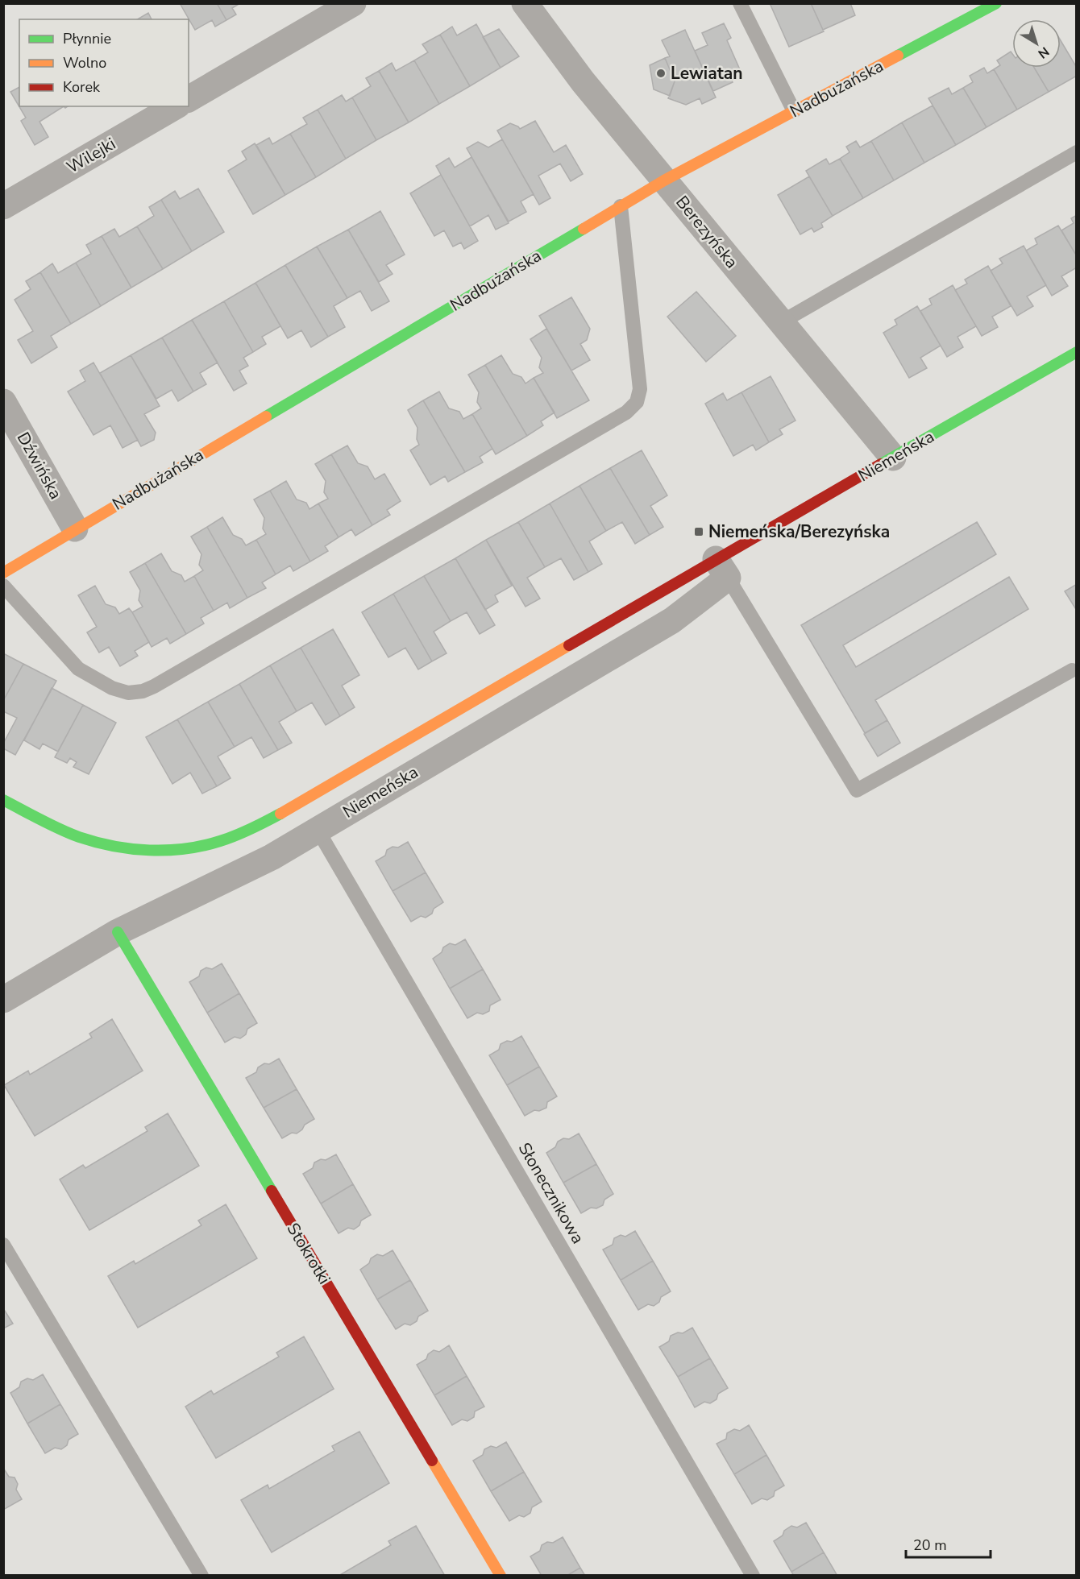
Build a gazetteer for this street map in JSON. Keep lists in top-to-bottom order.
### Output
{
  "streets": {
    "street": [
      "Nadbużańska",
      "Wilejki",
      "Berezyńska",
      "Niemeńska",
      "Dźwińska",
      "Stokrotki"
    ],
    "lane": ["Słonecznikowa"]
  },
  "crossings": [
    ["Nadbużańska", "Berezyńska"],
    ["Nadbużańska", "Dźwińska"],
    ["Berezyńska", "Niemeńska"],
    ["Niemeńska", "Słonecznikowa"],
    ["Niemeńska", "Stokrotki"]
  ],
  "places": {
    "other": ["Lewiatan"],
    "transit": ["Niemeńska/Berezyńska"]
  },
  "legend": ["Płynnie", "Wolno", "Korek"],
  "scale_bar": "20 m",
  "north": "bottom right"
}
